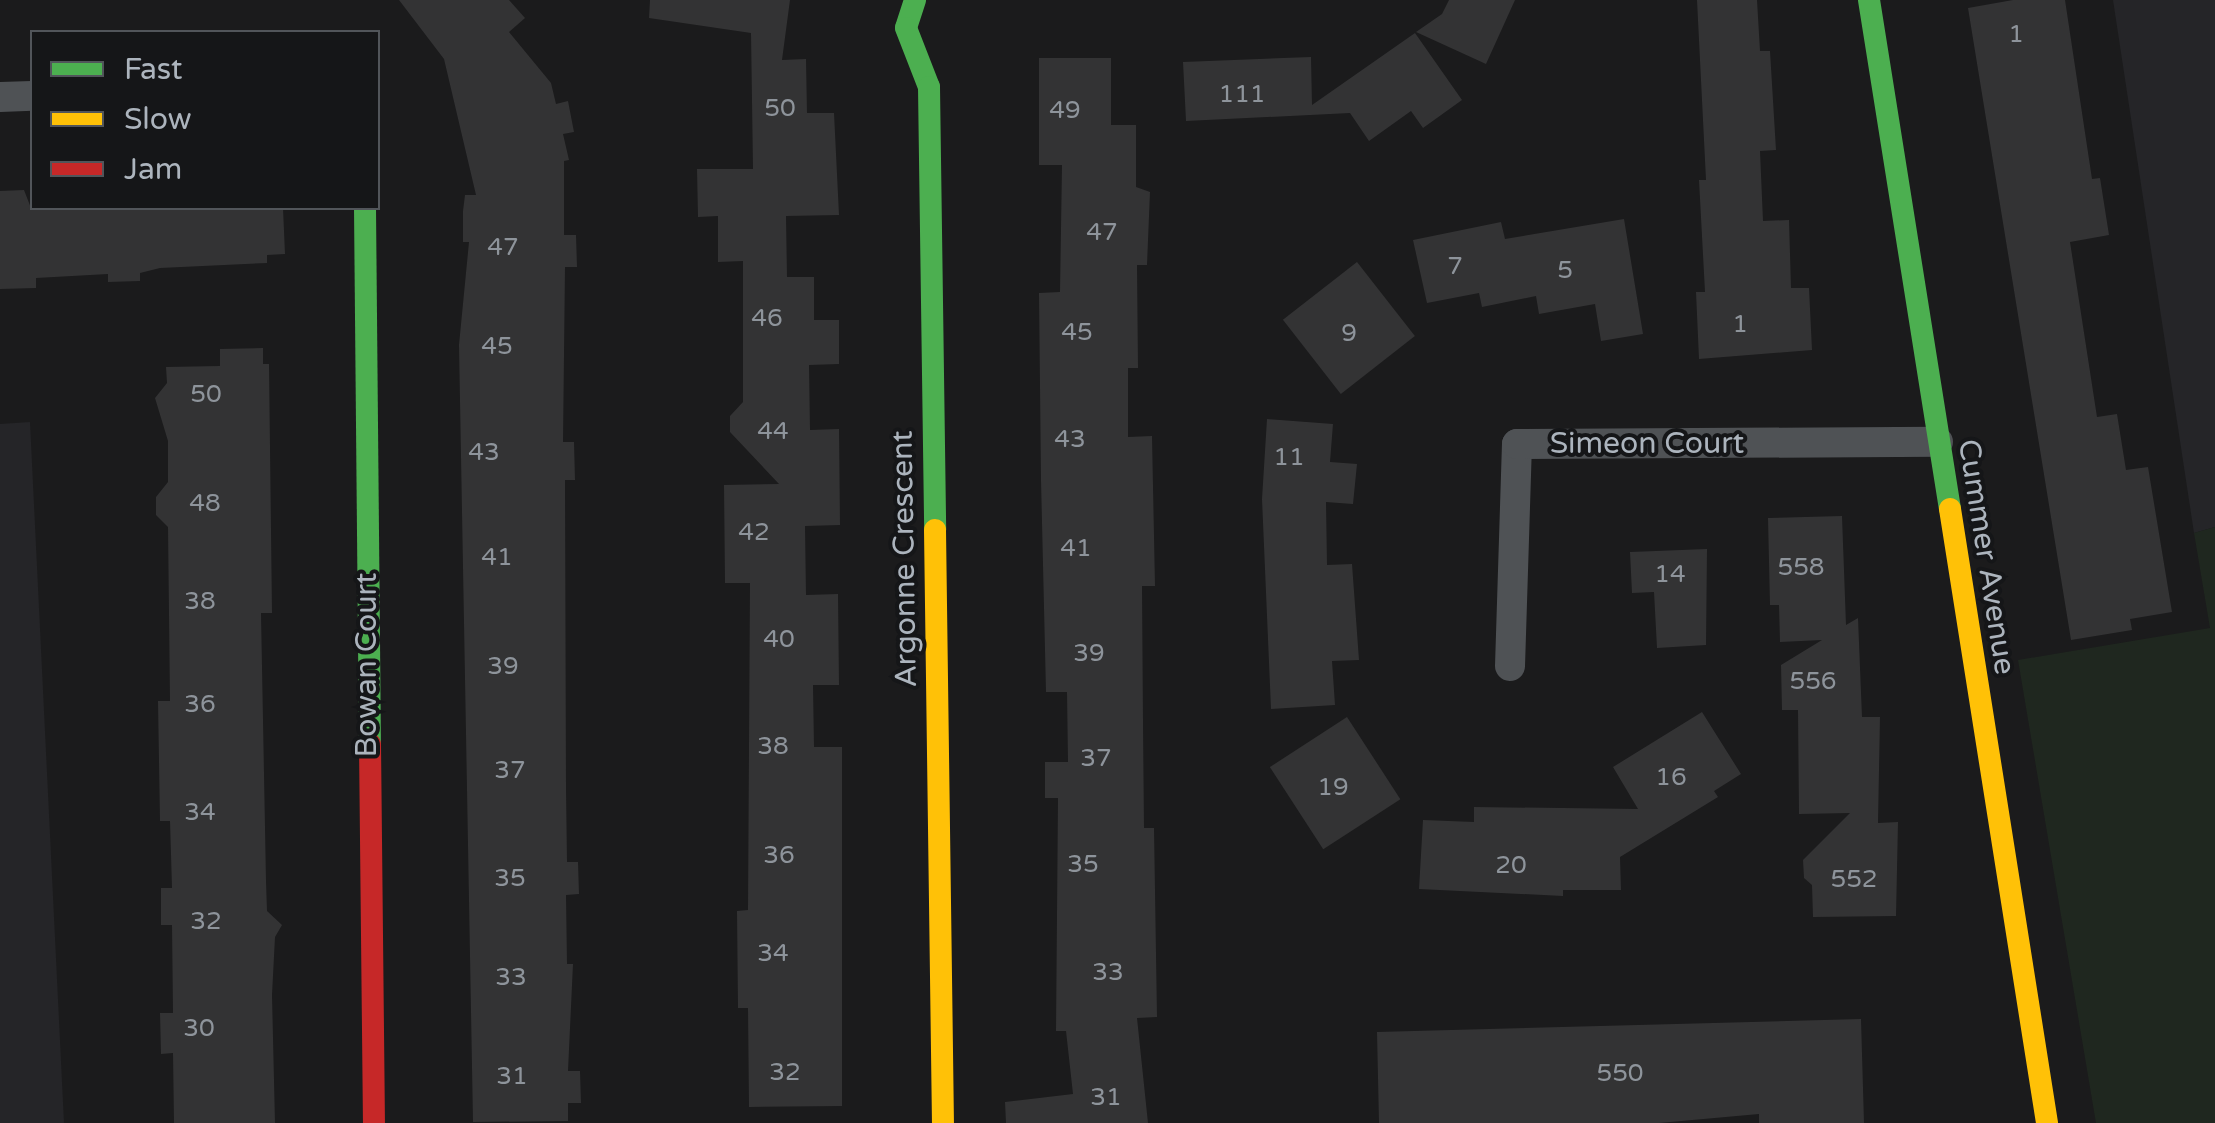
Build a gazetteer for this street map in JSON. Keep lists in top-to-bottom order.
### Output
{
  "streets": {
    "street": [
      "Simeon Court",
      "Cummer Avenue",
      "Argonne Crescent",
      "Bowan Court"
    ]
  },
  "crossings": [
    ["Simeon Court", "Cummer Avenue"]
  ],
  "house_numbers": [
    "1",
    "111",
    "50",
    "49",
    "47",
    "47",
    "7",
    "5",
    "46",
    "1",
    "45",
    "9",
    "45",
    "50",
    "44",
    "43",
    "43",
    "11",
    "48",
    "42",
    "41",
    "41",
    "558",
    "14",
    "38",
    "40",
    "39",
    "39",
    "556",
    "36",
    "38",
    "37",
    "37",
    "16",
    "19",
    "34",
    "36",
    "35",
    "20",
    "35",
    "552",
    "32",
    "34",
    "33",
    "33",
    "30",
    "32",
    "550",
    "31",
    "31"
  ],
  "legend": ["Fast", "Slow", "Jam"]
}
